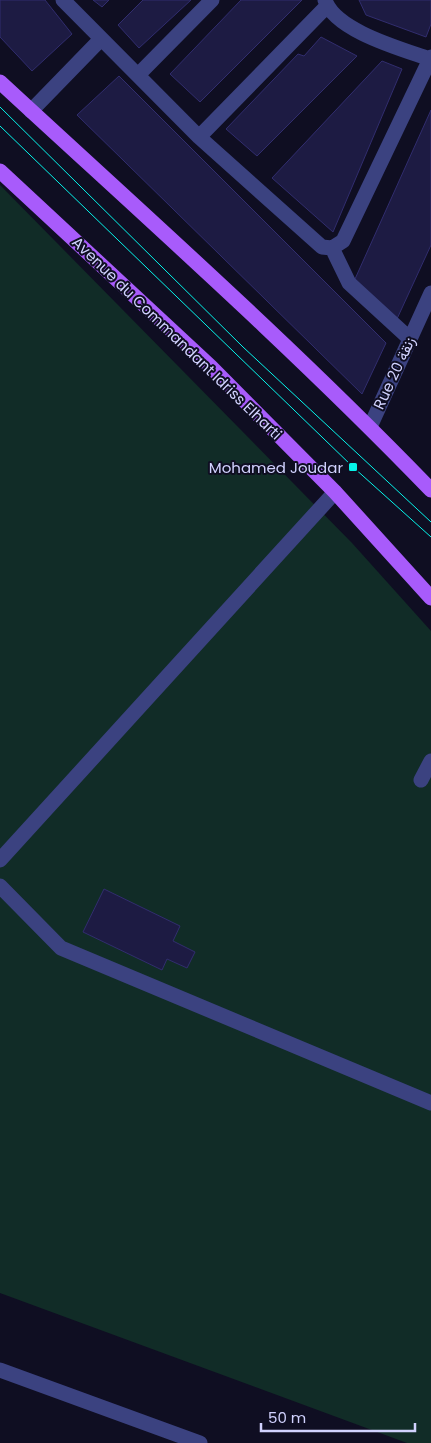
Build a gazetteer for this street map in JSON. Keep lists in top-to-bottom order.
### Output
{
  "streets": {
    "main road": ["Avenue du Commandant Idriss Elharti"],
    "street": ["Rue 20 زنقة"]
  },
  "places": {
    "transit": ["Mohamed Joudar"]
  },
  "scale_bar": "50 m"
}
